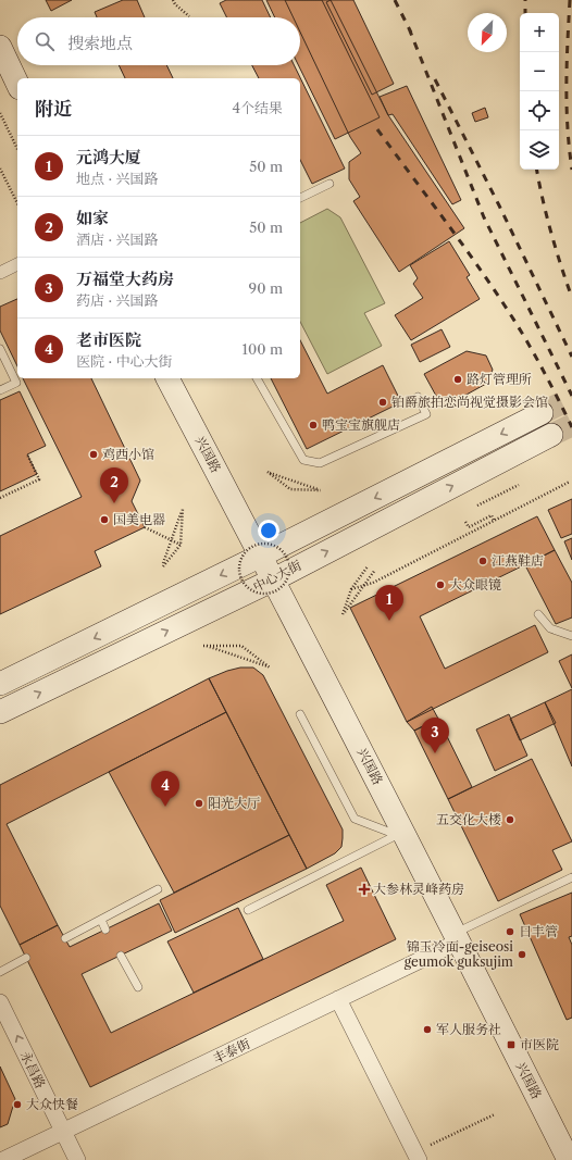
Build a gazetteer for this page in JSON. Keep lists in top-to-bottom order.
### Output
{
  "streets": {
    "main road": ["兴国路", "中心大街"],
    "street": ["丰泰街", "永昌路"]
  },
  "crossings": [
    ["兴国路", "中心大街"],
    ["兴国路", "丰泰街"],
    ["丰泰街", "永昌路"]
  ],
  "one_way": ["永昌路"],
  "places": {
    "other": [
      "路灯管理所",
      "铂爵旅拍恋尚视觉摄影会馆",
      "鸭宝宝旗舰店",
      "鸡西小馆",
      "国美电器",
      "江燕鞋店",
      "大众眼镜",
      "阳光大厅",
      "五交化大楼",
      "日丰管",
      "锦玉冷面-geiseosi geumok guksujim",
      "军人服务社",
      "大众快餐"
    ],
    "health": ["大参林灵峰药房"],
    "transit": ["市医院"]
  },
  "north": "bottom left",
  "page": {
    "map_buttons": ["+", "−"],
    "search": "搜索地点",
    "heading": ["附近", "4个结果"],
    "list": [
      {
        "mark": "1",
        "name": "元鸿大厦",
        "note": "地点 · 兴国路",
        "value": "50 m"
      },
      {
        "mark": "2",
        "name": "如家",
        "note": "酒店 · 兴国路",
        "value": "50 m"
      },
      {
        "mark": "3",
        "name": "万福堂大药房",
        "note": "药店 · 兴国路",
        "value": "90 m"
      },
      {
        "mark": "4",
        "name": "老市医院",
        "note": "医院 · 中心大街",
        "value": "100 m"
      }
    ],
    "pins": [
      "2",
      "1",
      "3",
      "4"
    ]
  }
}
